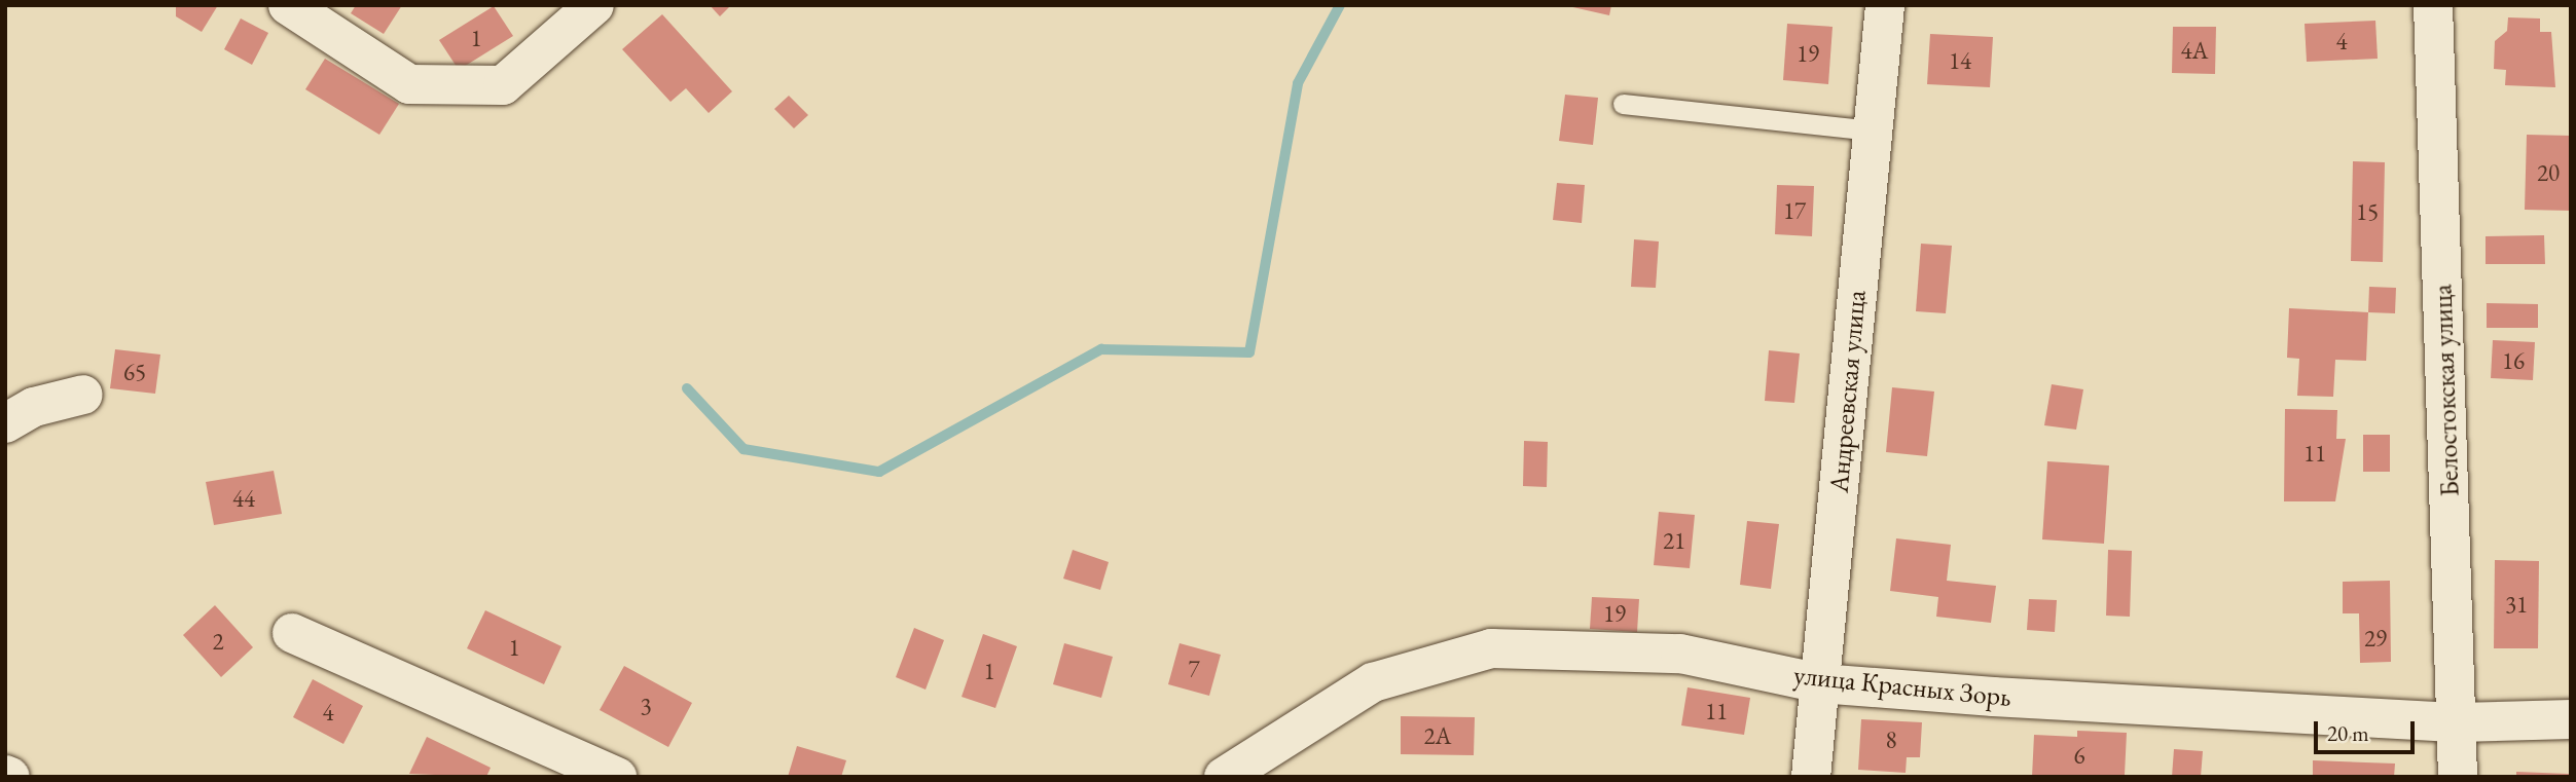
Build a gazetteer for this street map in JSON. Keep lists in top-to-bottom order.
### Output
{
  "streets": {
    "street": ["Белостокская улица", "Андреевская улица", "улица Красных Зорь"]
  },
  "crossings": [
    ["Белостокская улица", "улица Красных Зорь"],
    ["Андреевская улица", "улица Красных Зорь"]
  ],
  "house_numbers": [
    "1",
    "4",
    "4А",
    "19",
    "14",
    "20",
    "17",
    "15",
    "16",
    "65",
    "11",
    "44",
    "21",
    "31",
    "19",
    "29",
    "2",
    "1",
    "7",
    "1",
    "3",
    "11",
    "4",
    "2А",
    "8",
    "6"
  ],
  "scale_bar": "20 m"
}
